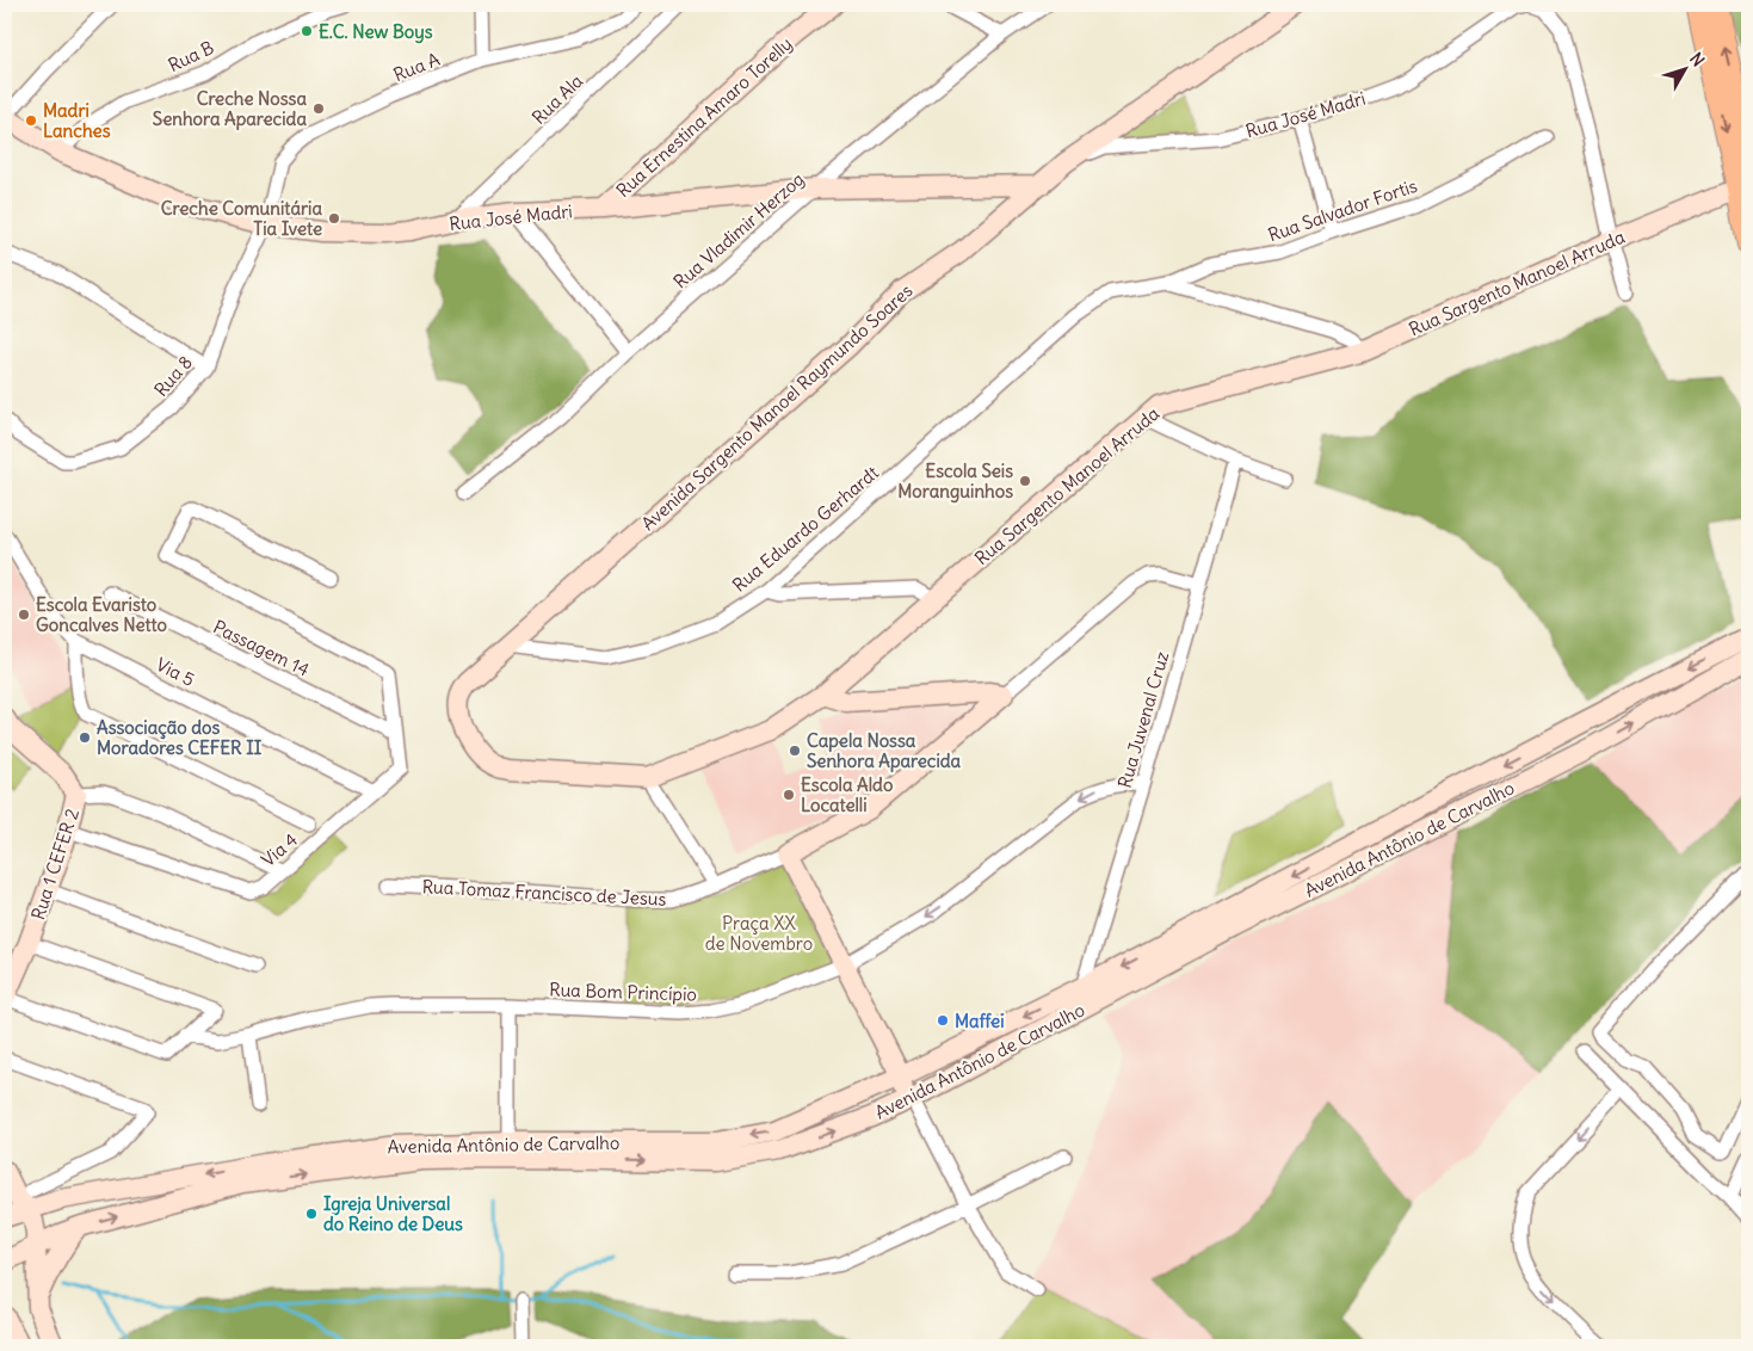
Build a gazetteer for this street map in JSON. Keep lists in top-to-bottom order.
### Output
{
  "streets": {
    "street": [
      "Rua B",
      "Rua A",
      "Rua Ala",
      "Rua José Madri",
      "Rua Ernestina Amaro Torelly",
      "Rua Salvador Fortis",
      "Rua Vladimir Herzog",
      "Rua Sargento Manoel Arruda",
      "Rua 8",
      "Avenida Sargento Manoel Raymundo Soares",
      "Rua Eduardo Gerhardt",
      "Passagem 14",
      "Via 5",
      "Rua Juvenal Cruz",
      "Avenida Antônio de Carvalho",
      "Via 4",
      "Rua 1 CEFER 2",
      "Rua Tomaz Francisco de Jesus",
      "Rua Bom Princípio"
    ]
  },
  "crossings": [
    ["Rua B", "Rua José Madri"],
    ["Rua A", "Rua José Madri"],
    ["Rua A", "Rua 8"],
    ["Rua Ala", "Rua José Madri"],
    ["Rua José Madri", "Rua Ernestina Amaro Torelly"],
    ["Rua José Madri", "Rua Vladimir Herzog"],
    ["Rua José Madri", "Rua 8"],
    ["Rua José Madri", "Avenida Sargento Manoel Raymundo Soares"],
    ["Rua Salvador Fortis", "Rua Eduardo Gerhardt"],
    ["Rua Sargento Manoel Arruda", "Avenida Sargento Manoel Raymundo Soares"],
    ["Avenida Sargento Manoel Raymundo Soares", "Rua Eduardo Gerhardt"],
    ["Passagem 14", "Via 4"],
    ["Via 5", "Via 4"],
    ["Rua Juvenal Cruz", "Avenida Antônio de Carvalho"],
    ["Rua Juvenal Cruz", "Rua Tomaz Francisco de Jesus"],
    ["Rua Juvenal Cruz", "Rua Bom Princípio"],
    ["Via 4", "Rua 1 CEFER 2"]
  ],
  "parks": ["Praça XX de Novembro"],
  "places": [
    "E.C. New Boys",
    "Creche Nossa Senhora Aparecida",
    "Madri Lanches",
    "Creche Comunitária Tia Ivete",
    "Escola Seis Moranguinhos",
    "Escola Evaristo Goncalves Netto",
    "Associação dos Moradores CEFER II",
    "Capela Nossa Senhora Aparecida",
    "Escola Aldo Locatelli",
    "Maffei",
    "Igreja Universal do Reino de Deus"
  ],
  "north": "top right"
}
